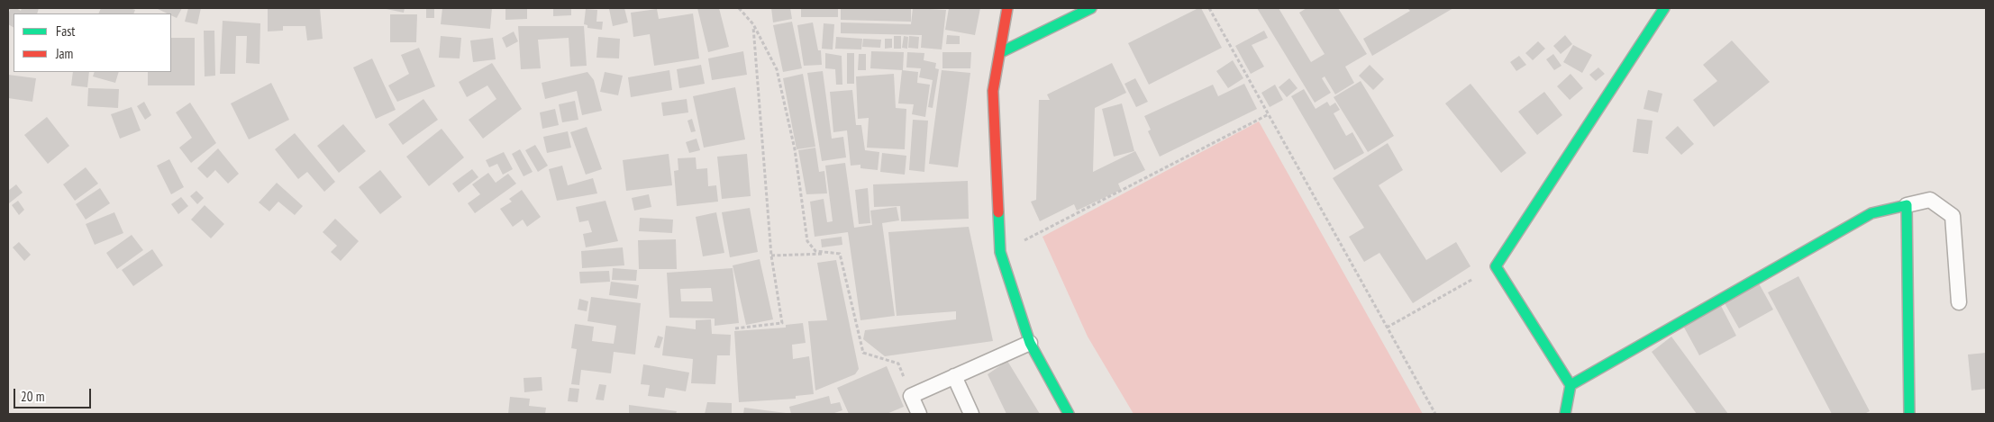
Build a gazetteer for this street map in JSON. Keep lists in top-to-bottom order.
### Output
{
  "legend": ["Fast", "Jam"],
  "scale_bar": "20 m"
}
